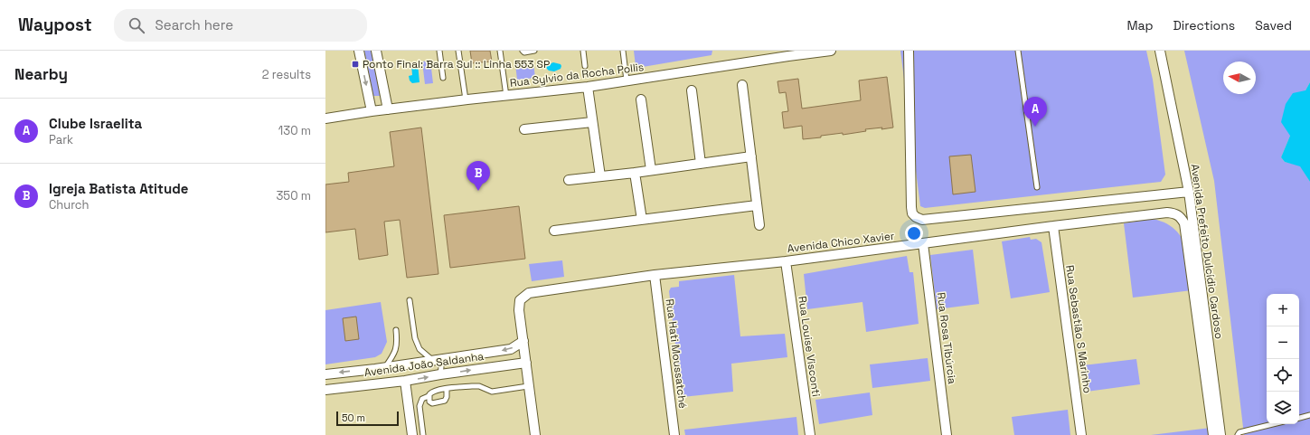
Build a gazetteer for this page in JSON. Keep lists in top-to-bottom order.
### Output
{
  "streets": {
    "street": [
      "Rua Sylvio da Rocha Pollis",
      "Avenida Chico Xavier",
      "Avenida Prefeito Dulcídio Cardoso",
      "Rua Sebastião S Marinho",
      "Rua Rosa Tibúrcia",
      "Rua Louise Visconti",
      "Rua Hati Moussatché",
      "Avenida João Saldanha"
    ]
  },
  "crossings": [
    ["Avenida Chico Xavier", "Avenida Prefeito Dulcídio Cardoso"],
    ["Avenida Chico Xavier", "Rua Sebastião S Marinho"],
    ["Avenida Chico Xavier", "Rua Rosa Tibúrcia"],
    ["Avenida Chico Xavier", "Rua Louise Visconti"],
    ["Avenida Chico Xavier", "Rua Hati Moussatché"],
    ["Avenida Chico Xavier", "Avenida João Saldanha"]
  ],
  "places": {
    "transit": ["Ponto Final: Barra Sul :: Linha 553 SP"]
  },
  "scale_bar": "50 m",
  "north": "left",
  "page": {
    "header": "Waypost",
    "search": "Search here",
    "nav": ["Map", "Directions", "Saved"],
    "heading": ["Nearby", "2 results"],
    "pins": ["A", "B"],
    "list": [
      {
        "mark": "A",
        "name": "Clube Israelita",
        "note": "Park",
        "value": "130 m"
      },
      {
        "mark": "B",
        "name": "Igreja Batista Atitude",
        "note": "Church",
        "value": "350 m"
      }
    ],
    "map_buttons": ["+", "−"],
    "scale": "50 m"
  }
}
